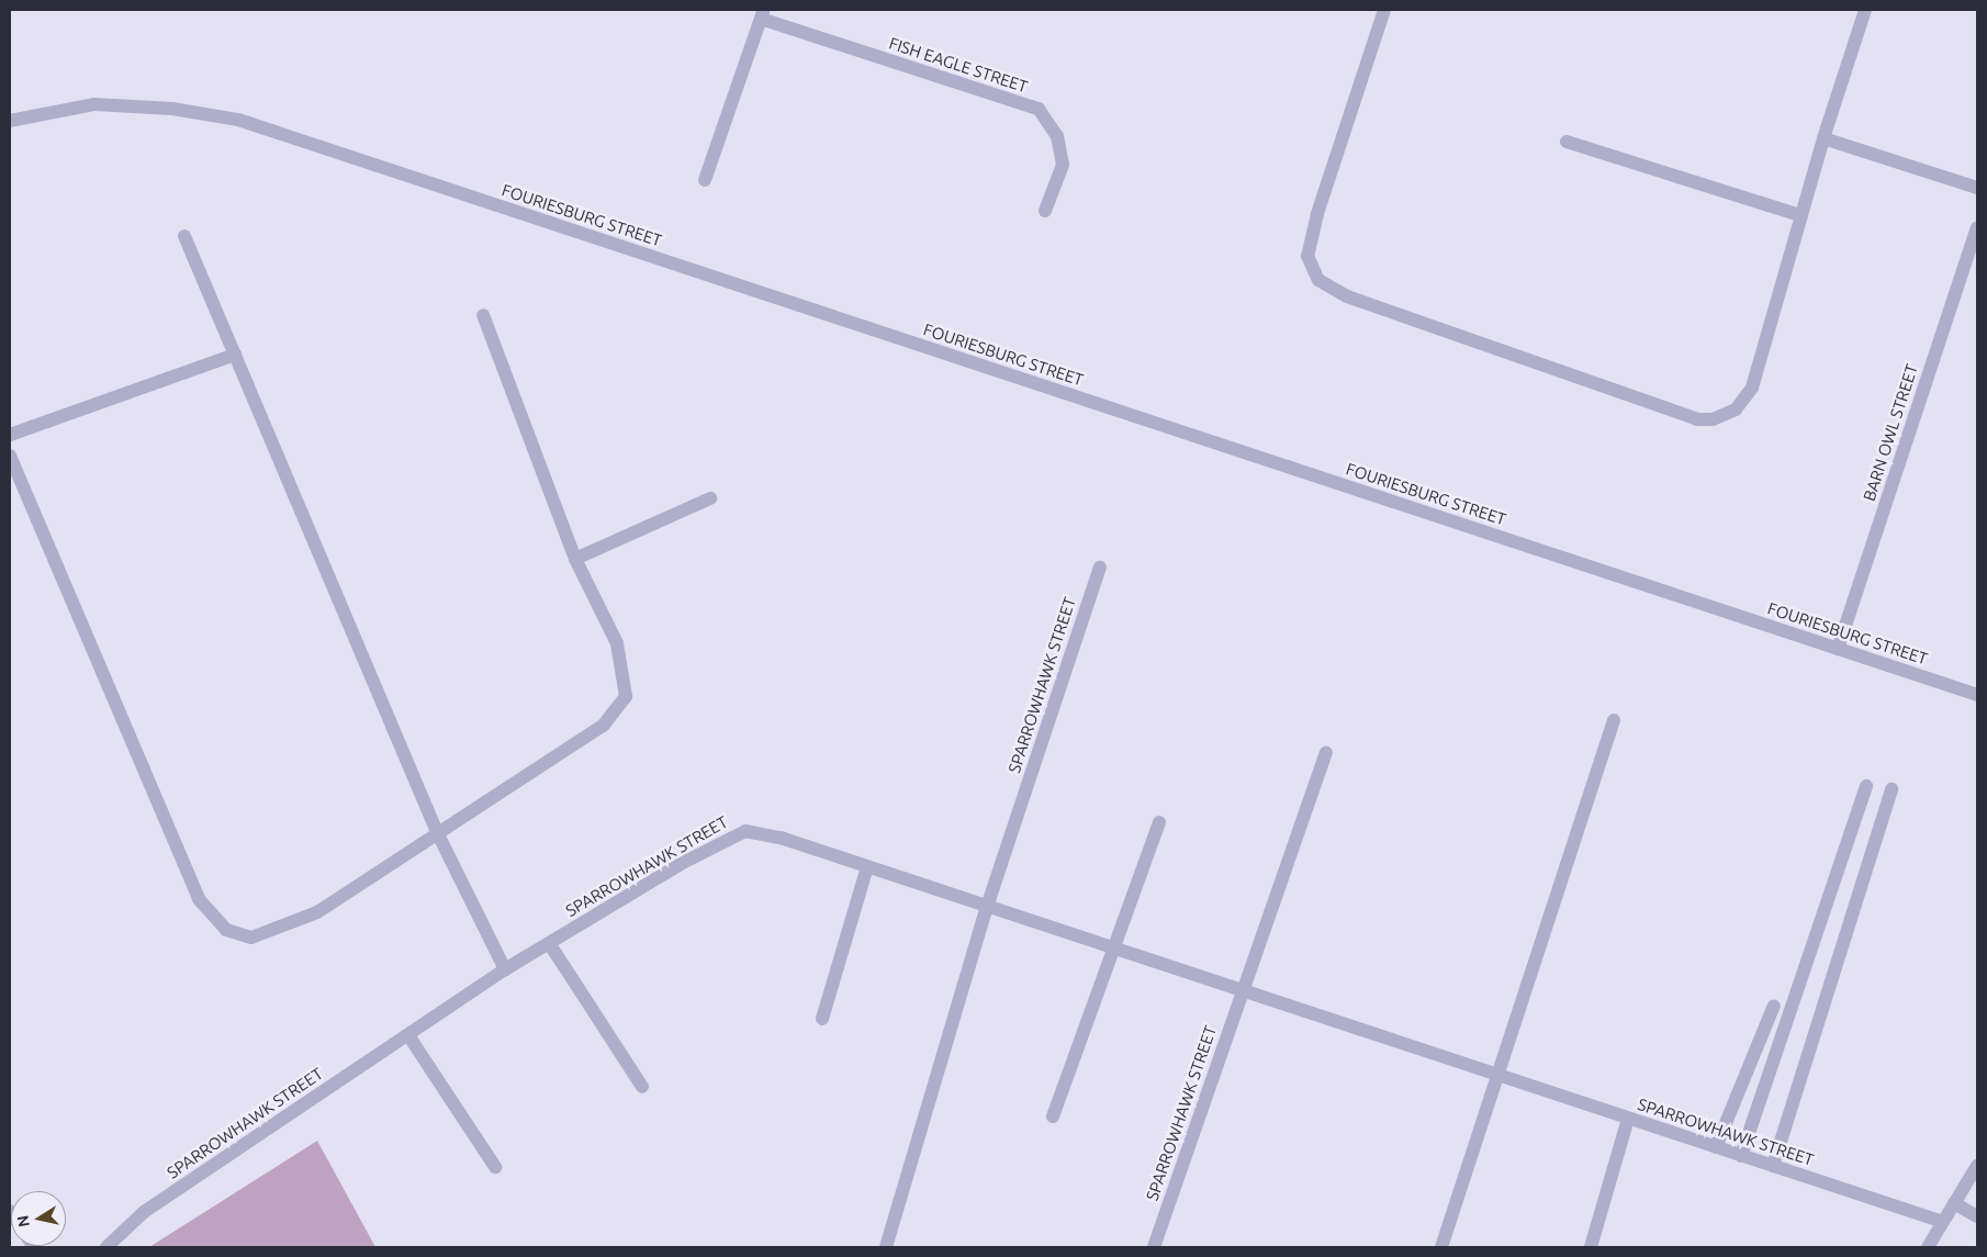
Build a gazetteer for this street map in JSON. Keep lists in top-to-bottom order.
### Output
{
  "streets": {
    "street": [
      "FISH EAGLE STREET",
      "FOURIESBURG STREET",
      "BARN OWL STREET",
      "SPARROWHAWK STREET"
    ]
  },
  "crossings": [
    ["FOURIESBURG STREET", "BARN OWL STREET"]
  ],
  "north": "left"
}
